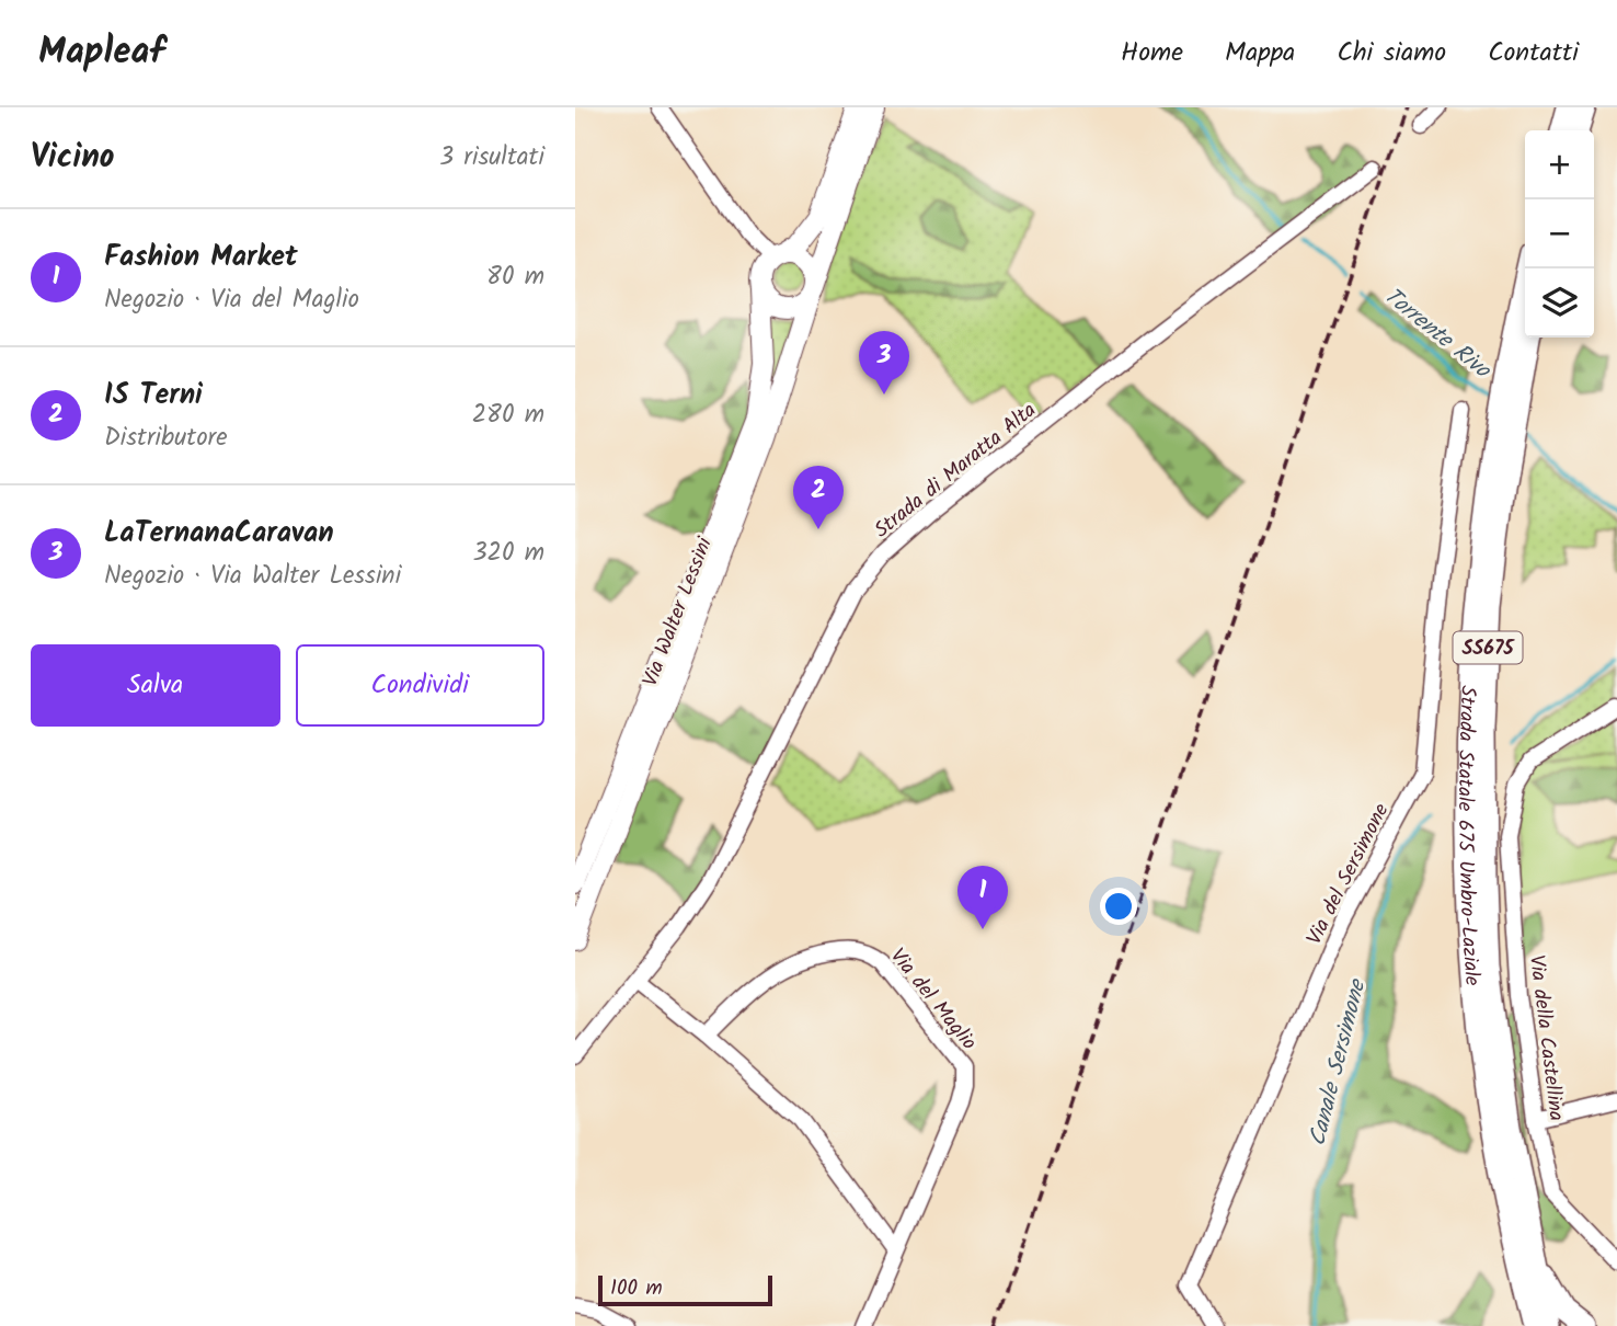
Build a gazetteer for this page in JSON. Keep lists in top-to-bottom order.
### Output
{
  "streets": {
    "highway": ["SS675", "Strada Statale 675 Umbro-Laziale"],
    "main road": ["Via Walter Lessini"],
    "street": [
      "Strada di Maratta Alta",
      "Via del Sersimone",
      "Via del Maglio",
      "Via della Castellina"
    ]
  },
  "water": ["Torrente Rivo", "Canale Sersimone"],
  "scale_bar": "100 m",
  "page": {
    "header": "Mapleaf",
    "nav": [
      "Home",
      "Mappa",
      "Chi siamo",
      "Contatti"
    ],
    "heading": ["Vicino", "3 risultati"],
    "map_buttons": ["+", "−"],
    "list": [
      {
        "mark": "1",
        "name": "Fashion Market",
        "note": "Negozio · Via del Maglio",
        "value": "80 m"
      },
      {
        "mark": "2",
        "name": "IS Terni",
        "note": "Distributore",
        "value": "280 m"
      },
      {
        "mark": "3",
        "name": "LaTernanaCaravan",
        "note": "Negozio · Via Walter Lessini",
        "value": "320 m"
      }
    ],
    "pins": ["3", "2", "1"],
    "buttons": ["Salva", "Condividi"],
    "scale": "100 m"
  }
}
